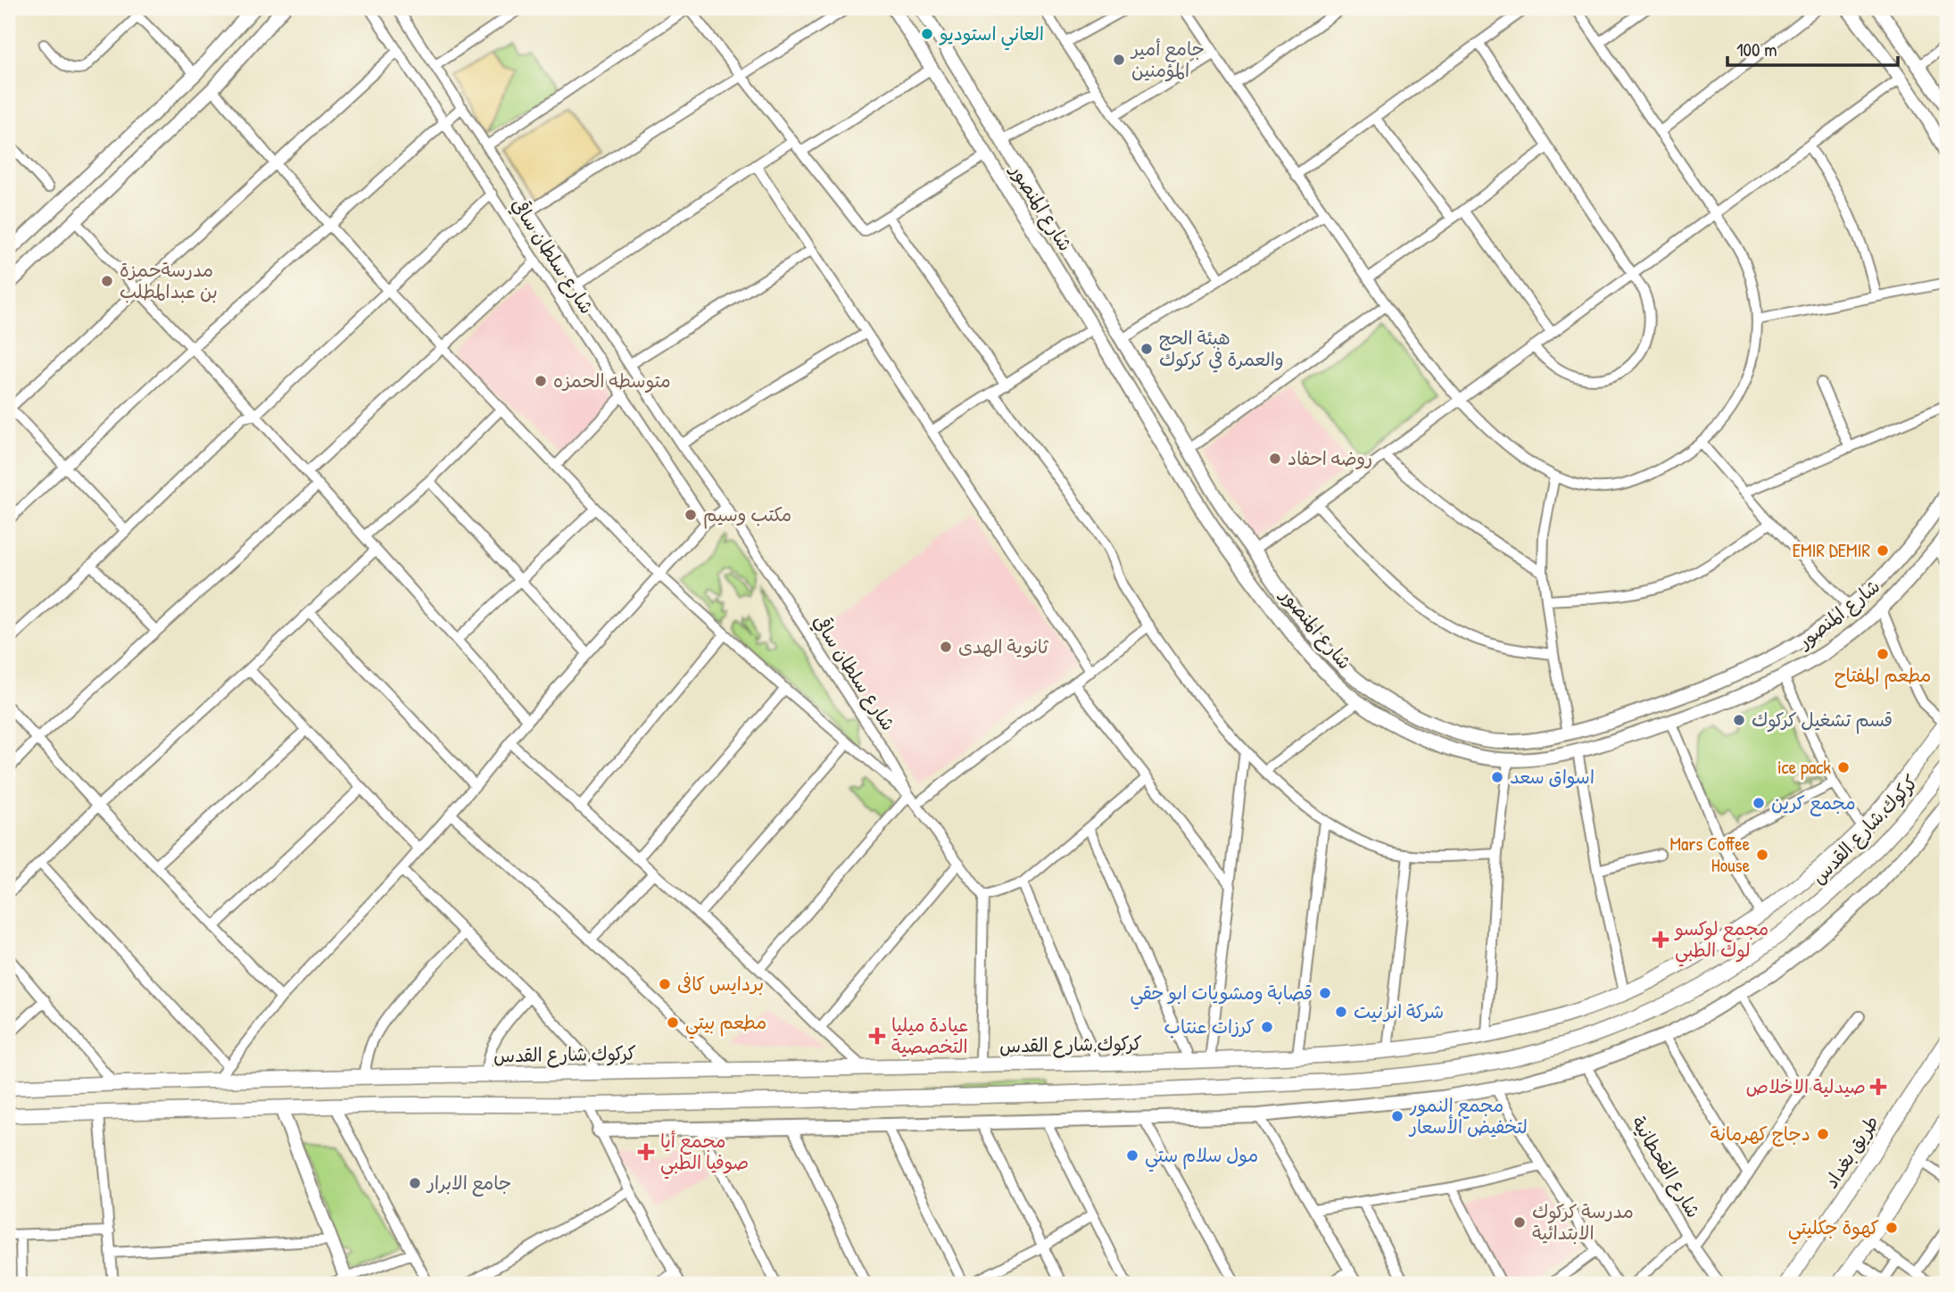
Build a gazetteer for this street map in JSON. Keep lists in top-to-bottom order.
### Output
{
  "streets": {
    "main road": ["كركوك,شارع القدس", "طريق بغداد"],
    "street": ["شارع المنصور", "شارع سلطان ساقي", "شارع القحطانية"]
  },
  "places": {
    "other": [
      "العاني استوديو",
      "جامع أمير المؤمنين",
      "مدرسةحمزة بن عبدالمطلب",
      "هيئة الحج والعمرة في كركوك",
      "متوسطه الحمزه",
      "روضه احفاد",
      "مكتب وسيم",
      "EMIR DEMIR",
      "ثانوية الهدى",
      "مطعم المفتاح",
      "قسم تشغيل كركوك",
      "ice pack",
      "اسواق سعد",
      "مجمع كرين",
      "Mars Coffee House",
      "بردايس کافى",
      "قصابة ومشويات ابو حقي",
      "شركة انرنيت",
      "مطعم بيتي",
      "كرزات عنتاب",
      "مجمع النمور لتخفيض الأسعار",
      "دجاج كهرمانة",
      "مول سلام ستي",
      "جامع الابرار",
      "مدرسة كركوك الابتدائية",
      "كهوة جكليتي"
    ],
    "health": [
      "مجمع لوكسو لوك الطبي",
      "عيادة ميليا التخصصية",
      "صيدلية الاخلاص",
      "مجمع أيا صوفيا الطبي"
    ]
  },
  "scale_bar": "100 m"
}
